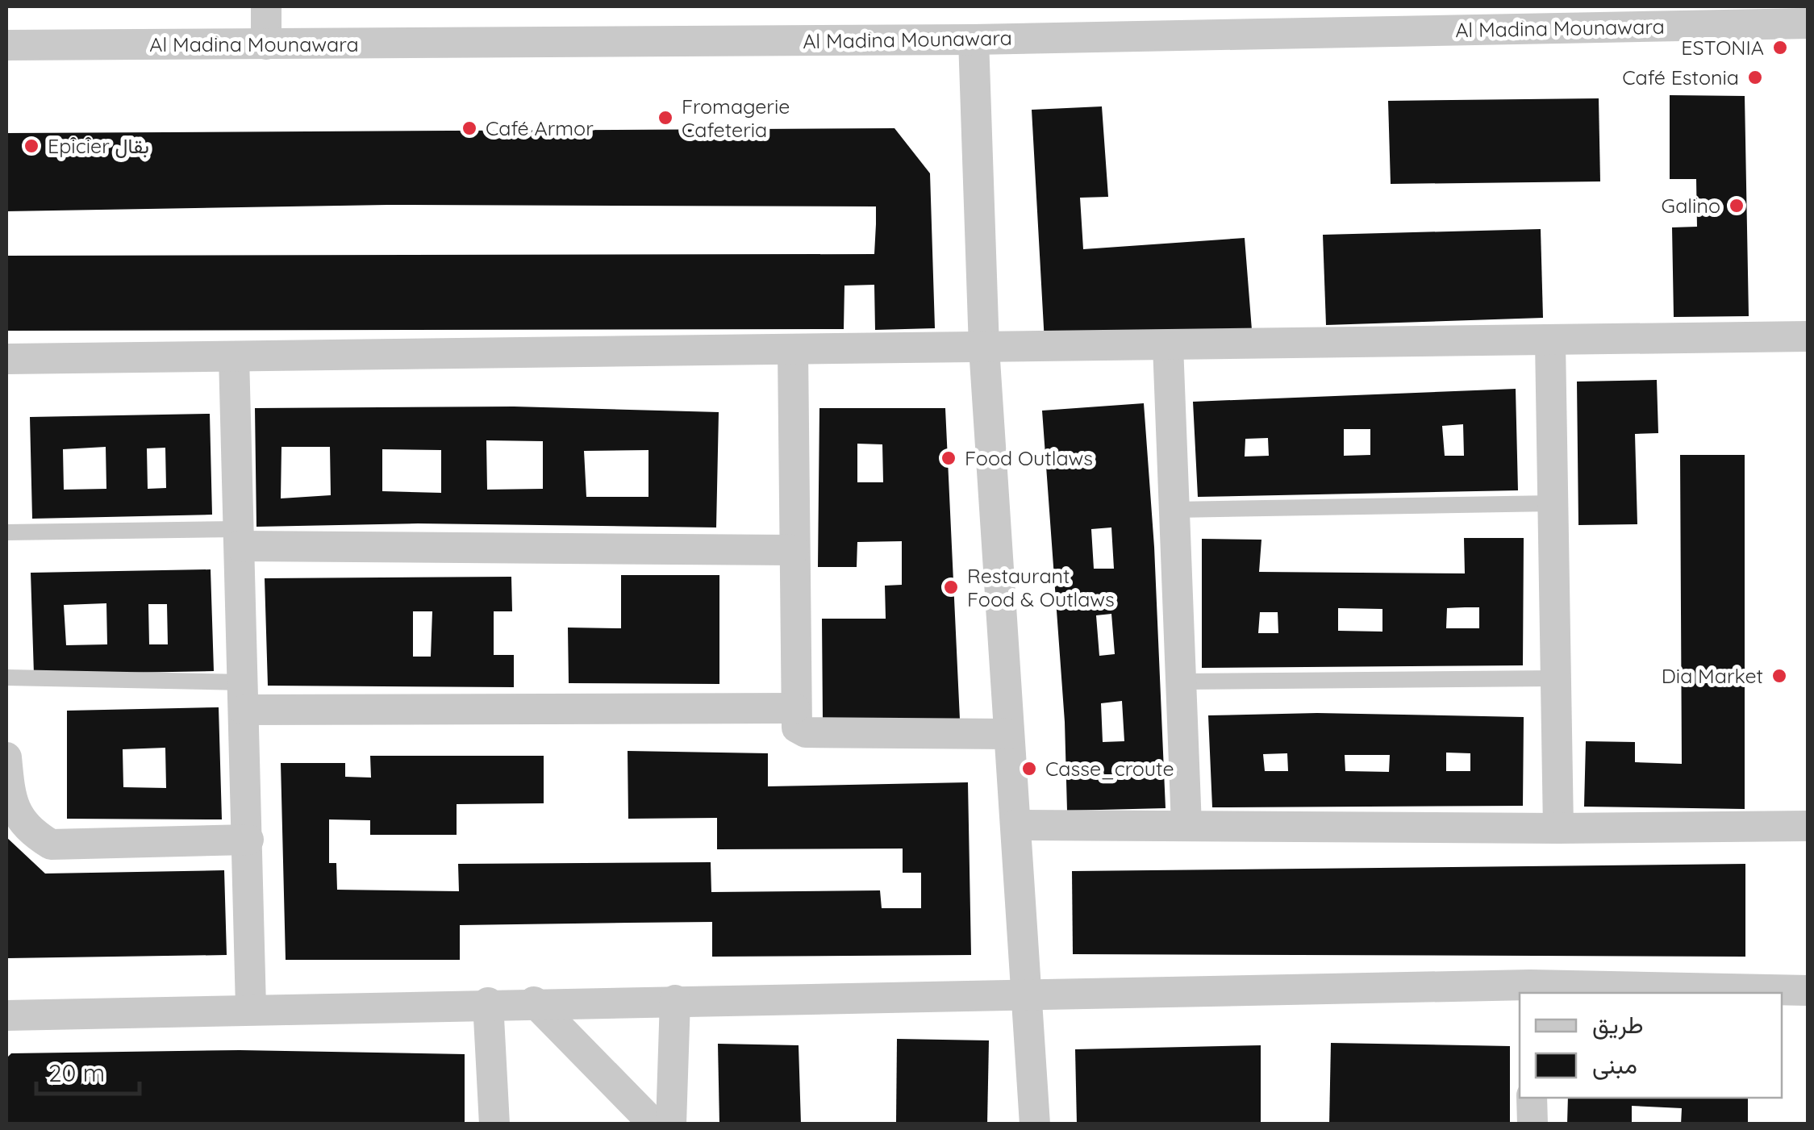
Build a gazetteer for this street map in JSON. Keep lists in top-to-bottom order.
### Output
{
  "streets": {
    "street": ["Al Madina Mounawara"]
  },
  "places": [
    "ESTONIA",
    "Café Estonia",
    "Fromagerie Cafeteria",
    "Café Armor",
    "Epicier بقال",
    "Galino",
    "Food Outlaws",
    "Restaurant Food & Outlaws",
    "Dia Market",
    "Casse_croute"
  ],
  "legend": ["طريق", "مبنى"],
  "scale_bar": "20 m"
}
